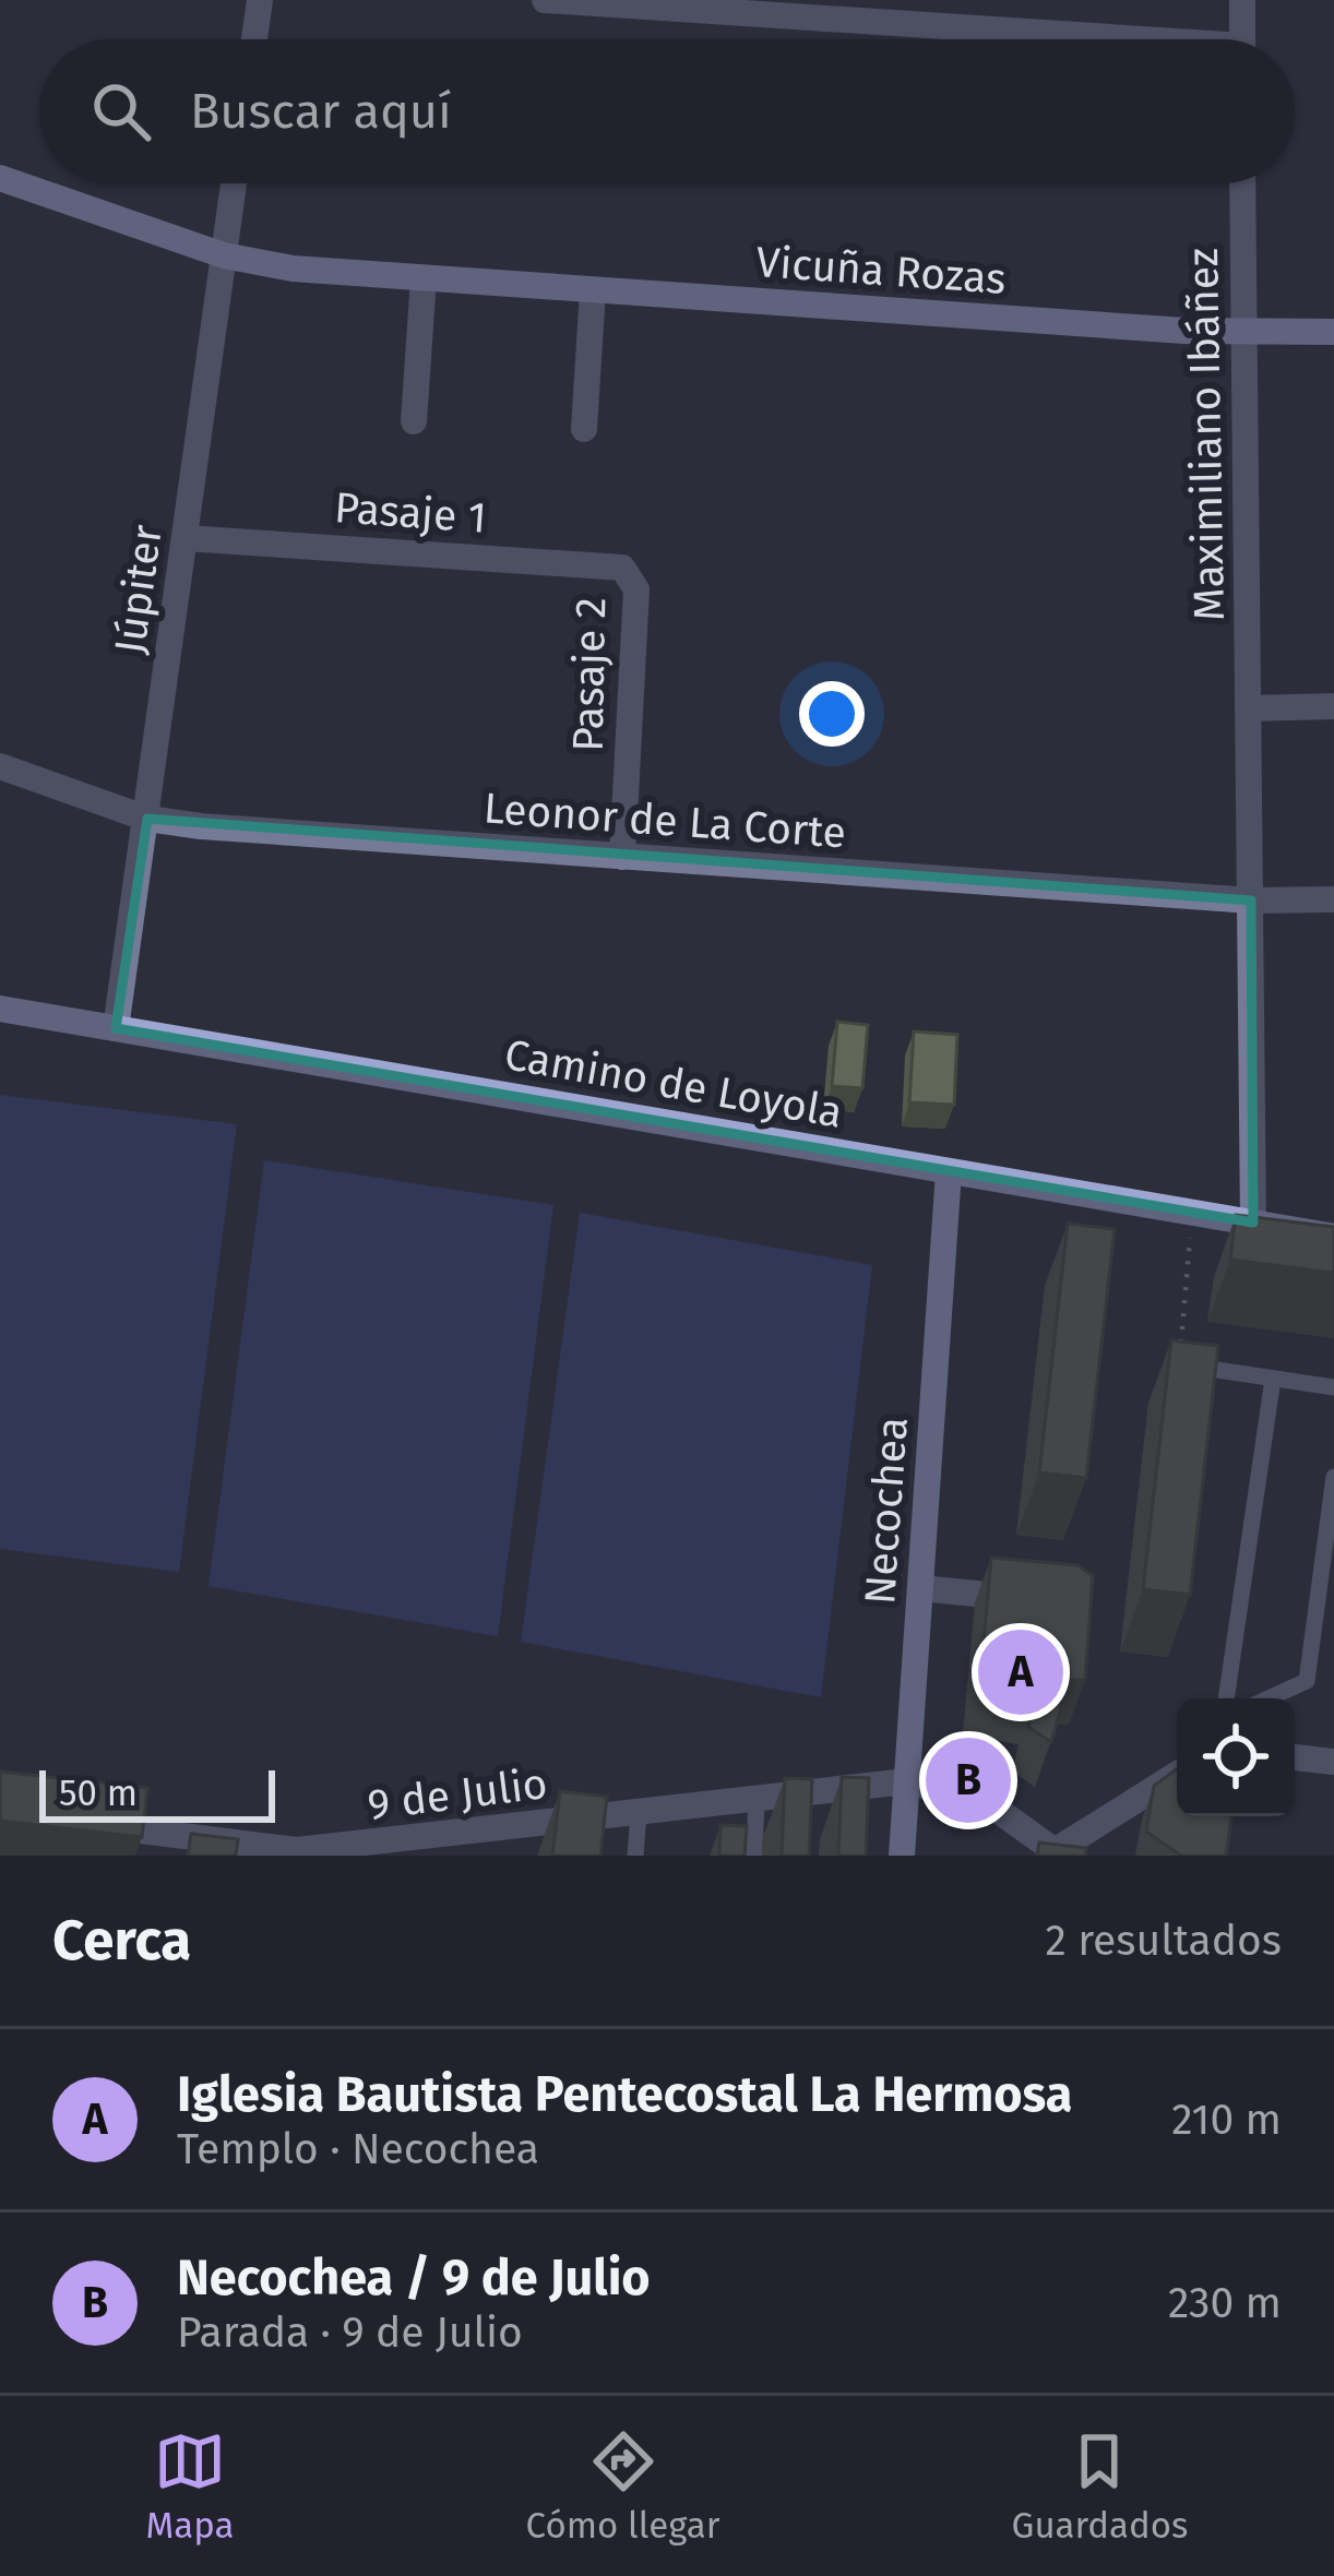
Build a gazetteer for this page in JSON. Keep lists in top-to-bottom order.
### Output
{
  "streets": {
    "street": [
      "Vicuña Rozas",
      "Maximiliano Ibáñez",
      "Pasaje 1",
      "Júpiter",
      "Pasaje 2",
      "Leonor de La Corte",
      "Camino de Loyola",
      "Necochea",
      "9 de Julio"
    ]
  },
  "crossings": [
    ["Vicuña Rozas", "Maximiliano Ibáñez"],
    ["Vicuña Rozas", "Júpiter"],
    ["Maximiliano Ibáñez", "Leonor de La Corte"],
    ["Maximiliano Ibáñez", "Camino de Loyola"],
    ["Pasaje 1", "Júpiter"],
    ["Pasaje 1", "Pasaje 2"],
    ["Júpiter", "Leonor de La Corte"],
    ["Júpiter", "Camino de Loyola"],
    ["Pasaje 2", "Leonor de La Corte"],
    ["Camino de Loyola", "Necochea"],
    ["Necochea", "9 de Julio"]
  ],
  "scale_bar": "50 m",
  "page": {
    "search": "Buscar aquí",
    "pins": ["A", "B"],
    "scale": "50 m",
    "heading": ["Cerca", "2 resultados"],
    "list": [
      {
        "mark": "A",
        "name": "Iglesia Bautista Pentecostal La Hermosa",
        "note": "Templo · Necochea",
        "value": "210 m"
      },
      {
        "mark": "B",
        "name": "Necochea / 9 de Julio",
        "note": "Parada · 9 de Julio",
        "value": "230 m"
      }
    ],
    "nav": ["Mapa", "Cómo llegar", "Guardados"]
  }
}
